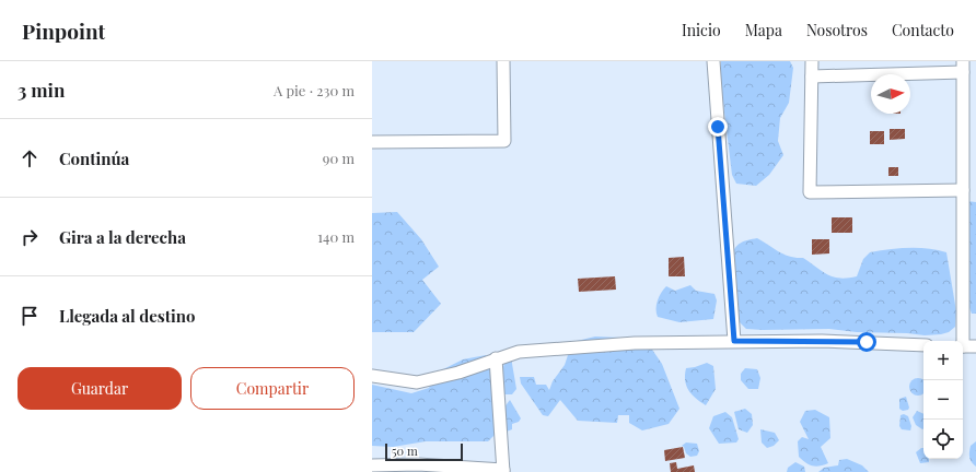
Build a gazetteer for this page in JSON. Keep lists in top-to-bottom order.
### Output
{
  "scale_bar": "50 m",
  "north": "right",
  "page": {
    "header": "Pinpoint",
    "nav": [
      "Inicio",
      "Mapa",
      "Nosotros",
      "Contacto"
    ],
    "heading": ["3 min", "A pie · 230 m"],
    "list": [
      ["Continúa", "90 m"],
      ["Gira a la derecha", "140 m"],
      "Llegada al destino"
    ],
    "map_buttons": ["+", "−"],
    "buttons": ["Guardar", "Compartir"],
    "scale": "50 m"
  }
}
